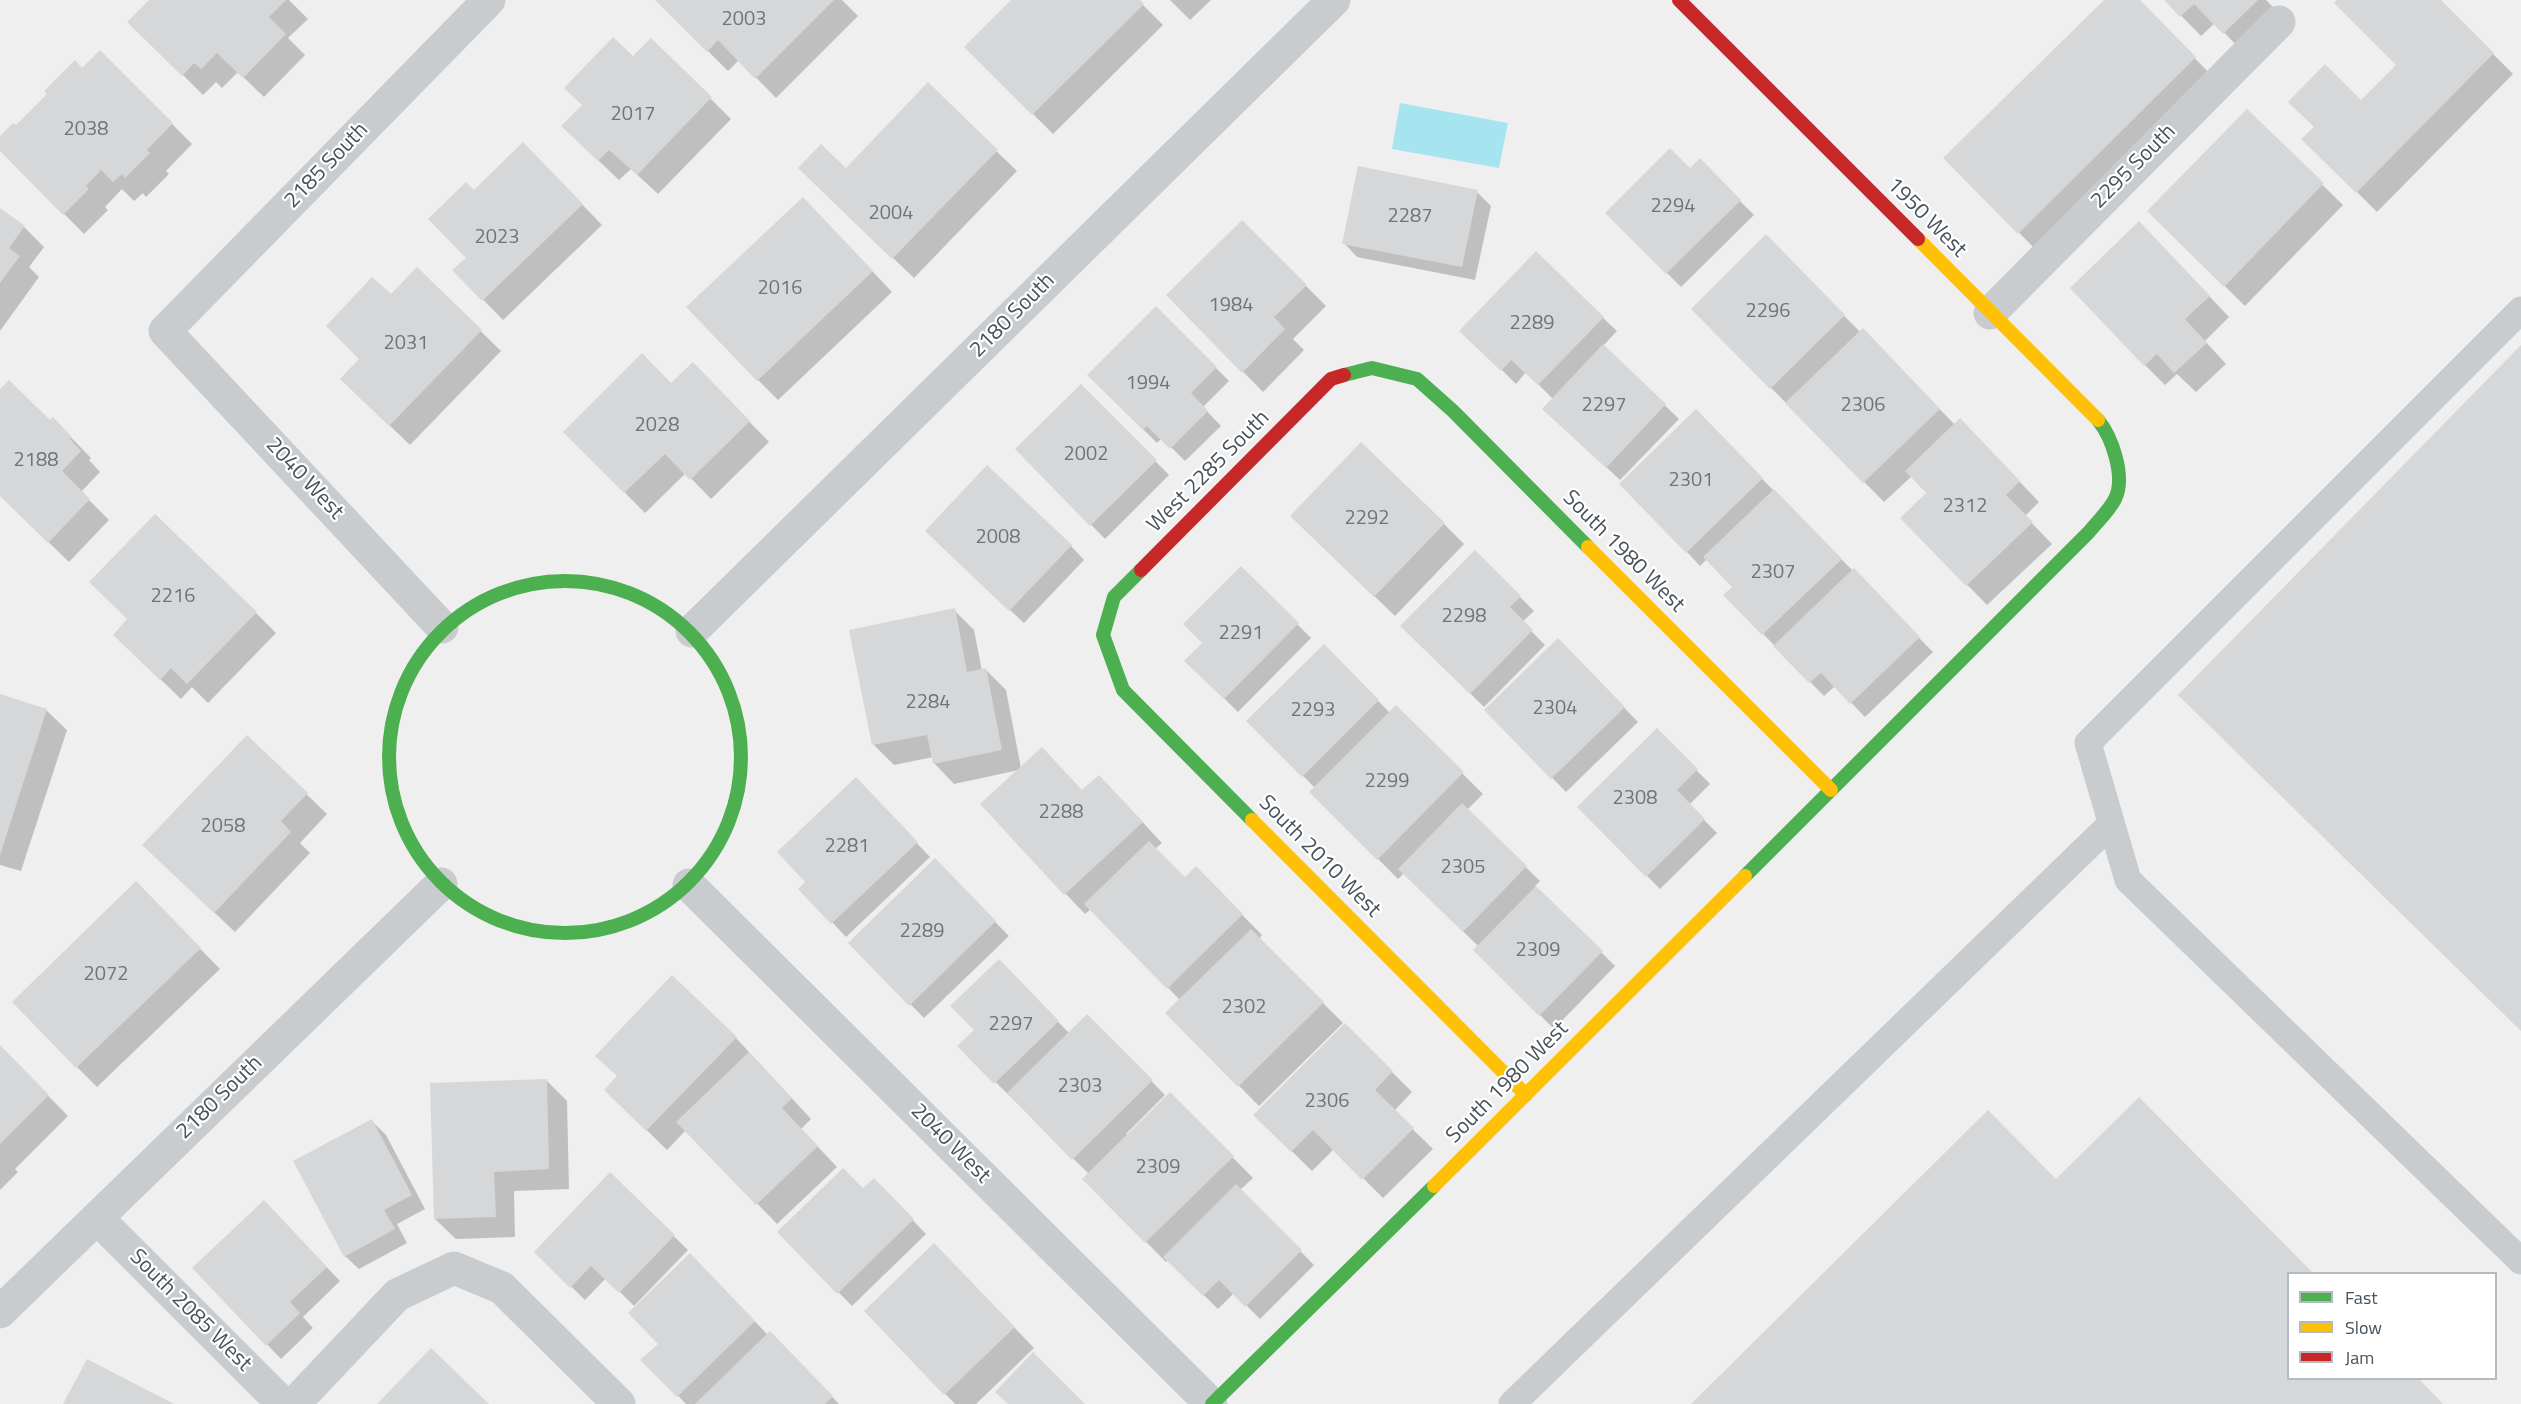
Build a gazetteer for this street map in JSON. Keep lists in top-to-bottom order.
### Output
{
  "streets": {
    "street": [
      "2185 South",
      "2295 South",
      "1950 West",
      "2180 South",
      "West 2285 South",
      "2040 West",
      "South 1980 West",
      "South 2010 West",
      "South 2085 West"
    ]
  },
  "crossings": [
    ["2185 South", "2040 West"],
    ["2295 South", "1950 West"],
    ["1950 West", "South 1980 West"],
    ["2180 South", "South 2085 West"],
    ["West 2285 South", "South 1980 West"],
    ["West 2285 South", "South 2010 West"],
    ["2040 West", "South 1980 West"],
    ["South 1980 West", "South 2010 West"]
  ],
  "house_numbers": [
    "2003",
    "2017",
    "2038",
    "2294",
    "2004",
    "2287",
    "2023",
    "2016",
    "1984",
    "2296",
    "2289",
    "2031",
    "1994",
    "2297",
    "2306",
    "2028",
    "2002",
    "2188",
    "2301",
    "2312",
    "2292",
    "2008",
    "2307",
    "2216",
    "2298",
    "2291",
    "2284",
    "2304",
    "2293",
    "2299",
    "2308",
    "2288",
    "2058",
    "2281",
    "2305",
    "2289",
    "2309",
    "2072",
    "2302",
    "2297",
    "2303",
    "2306",
    "2309"
  ],
  "legend": ["Fast", "Slow", "Jam"]
}
